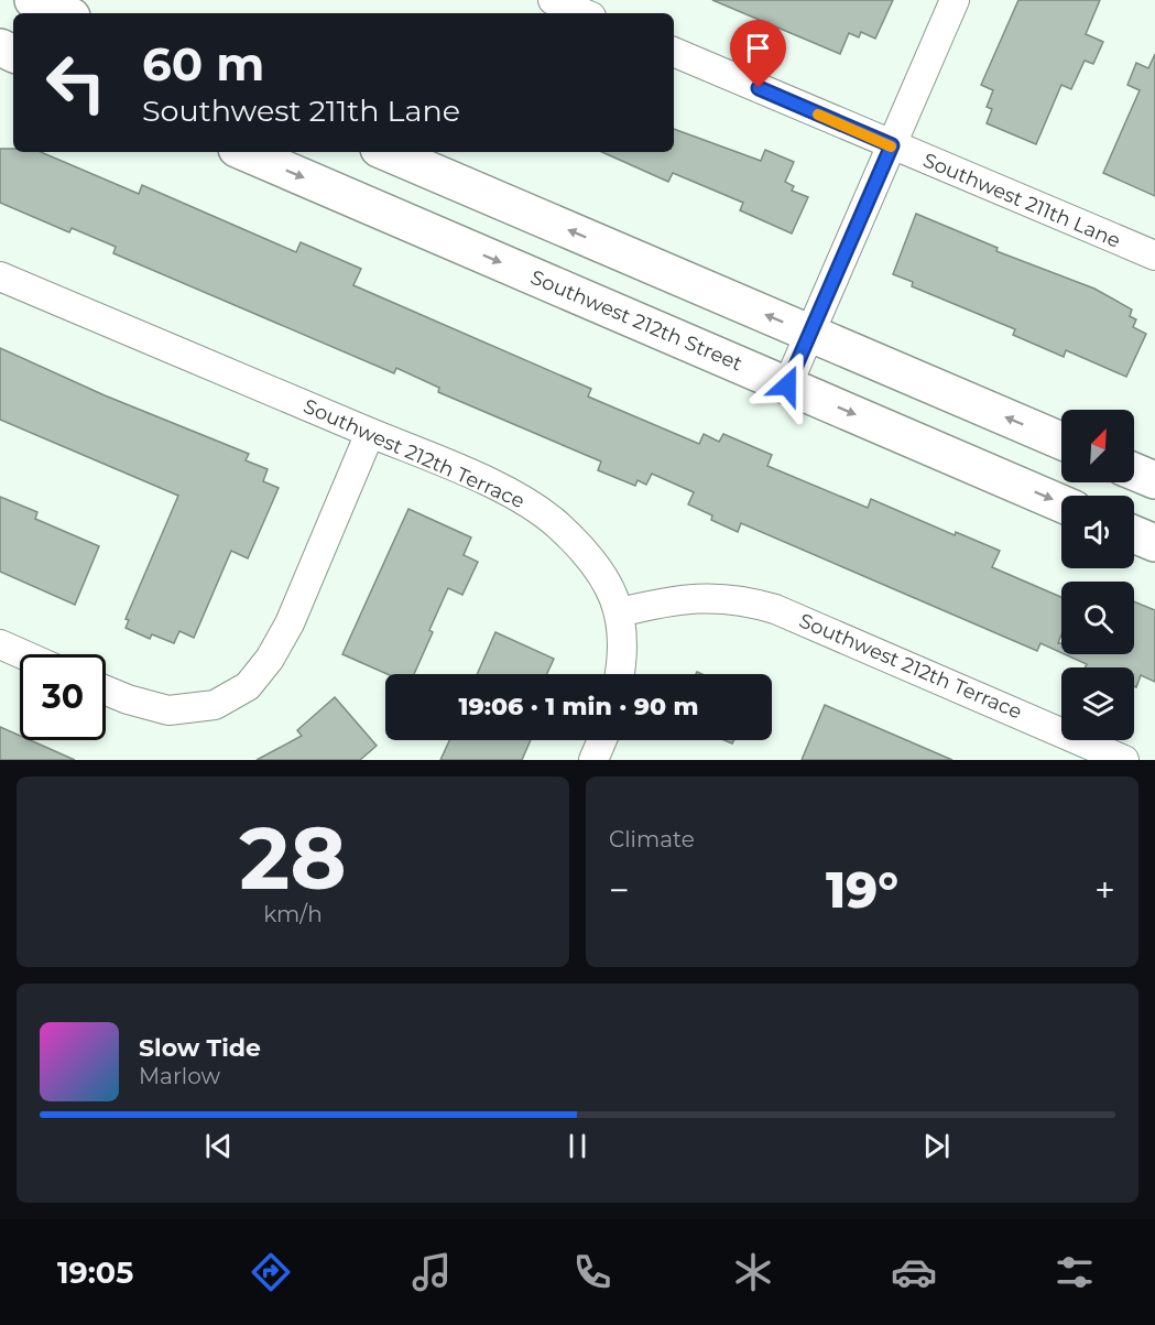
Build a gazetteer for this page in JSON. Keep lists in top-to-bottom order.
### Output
{
  "streets": {
    "street": ["Southwest 211th Lane", "Southwest 212th Street", "Southwest 212th Terrace"]
  },
  "north": "top right",
  "page": {
    "turn": ["60 m", "Southwest 211th Lane"],
    "limit": "30",
    "trip": "19:06 · 1 min · 90 m",
    "tile": [
      ["28", "km/h"],
      "Climate"
    ],
    "heat": ["−", "19°", "+"],
    "song": ["Slow Tide", "Marlow"],
    "tabs": "19:05"
  }
}
